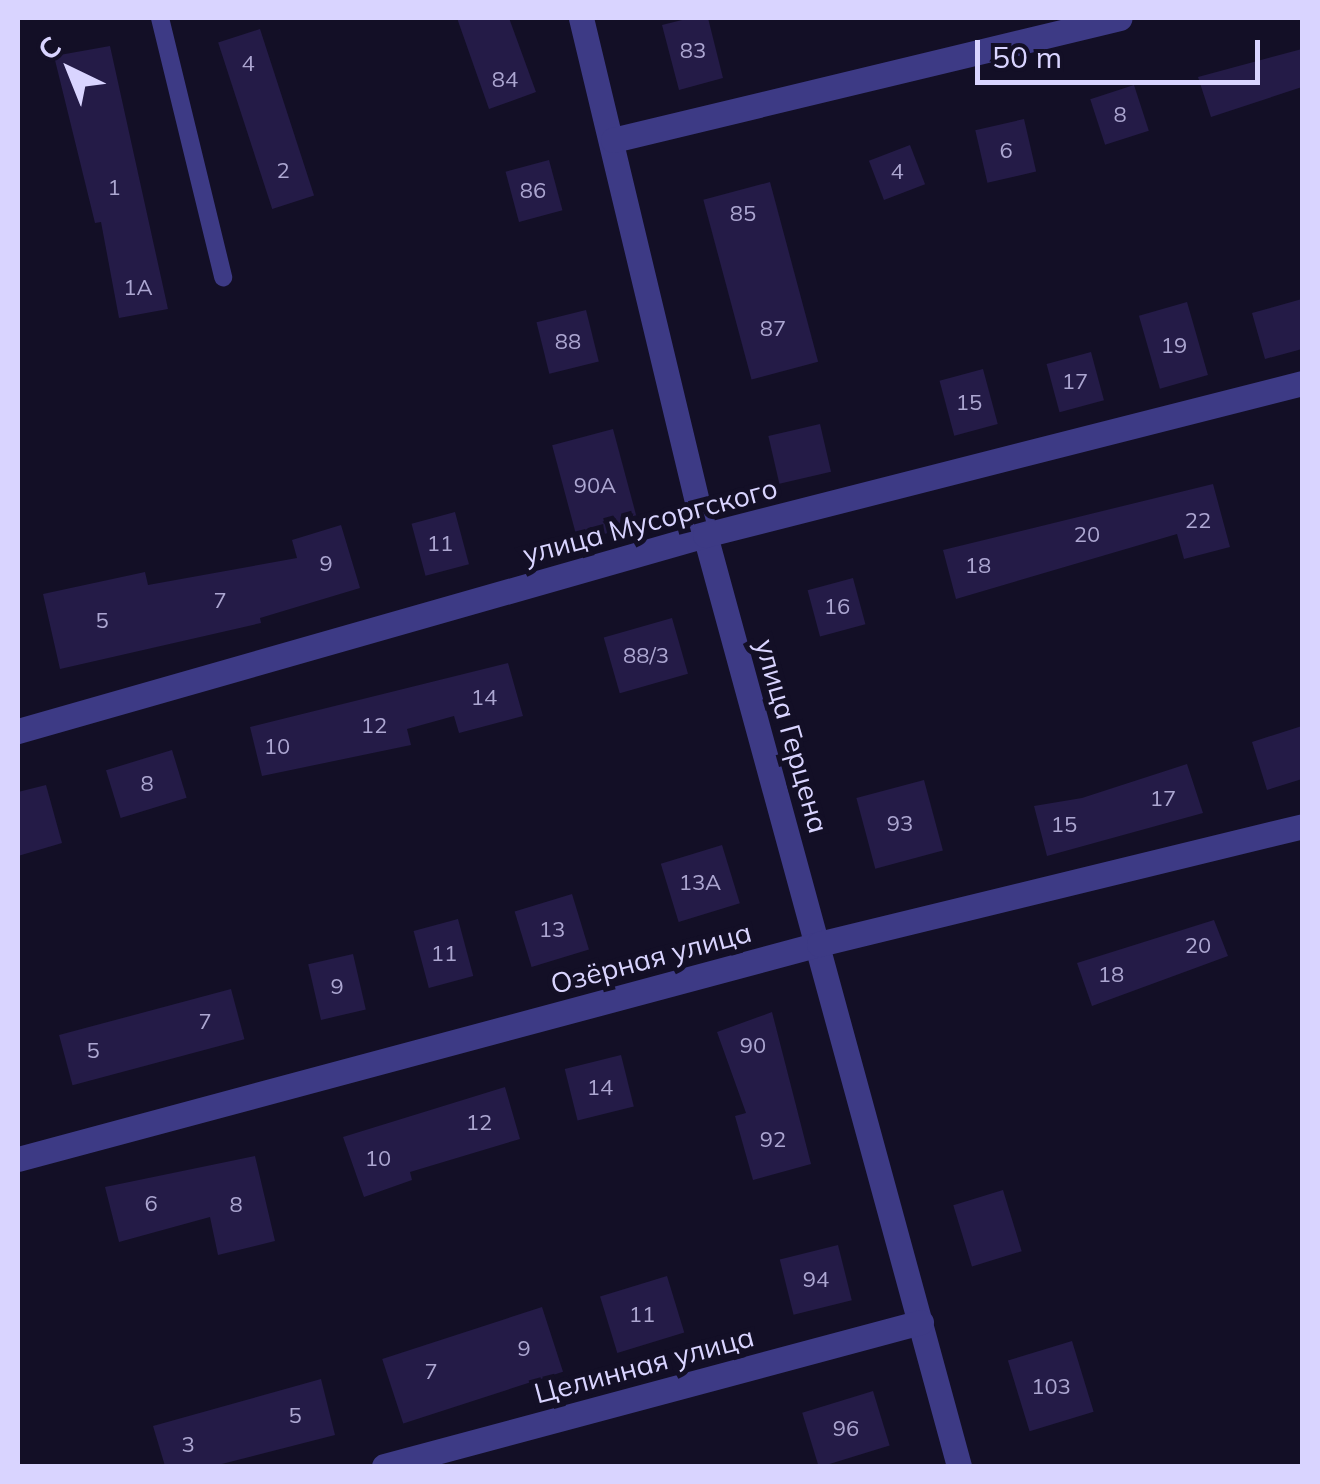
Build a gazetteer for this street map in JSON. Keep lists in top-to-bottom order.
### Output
{
  "streets": {
    "street": [
      "улица Мусоргского",
      "улица Герцена",
      "Озёрная улица",
      "Целинная улица"
    ]
  },
  "crossings": [
    ["улица Мусоргского", "улица Герцена"],
    ["улица Герцена", "Озёрная улица"],
    ["улица Герцена", "Целинная улица"]
  ],
  "house_numbers": [
    "83",
    "4",
    "84",
    "8",
    "6",
    "2",
    "4",
    "1",
    "86",
    "85",
    "1А",
    "87",
    "88",
    "19",
    "17",
    "15",
    "90А",
    "22",
    "20",
    "11",
    "9",
    "18",
    "7",
    "16",
    "5",
    "88/3",
    "14",
    "12",
    "10",
    "8",
    "17",
    "93",
    "15",
    "13А",
    "13",
    "20",
    "11",
    "18",
    "9",
    "7",
    "90",
    "5",
    "14",
    "12",
    "92",
    "10",
    "6",
    "8",
    "94",
    "11",
    "9",
    "7",
    "103",
    "5",
    "96",
    "3"
  ],
  "scale_bar": "50 m",
  "north": "top left"
}
